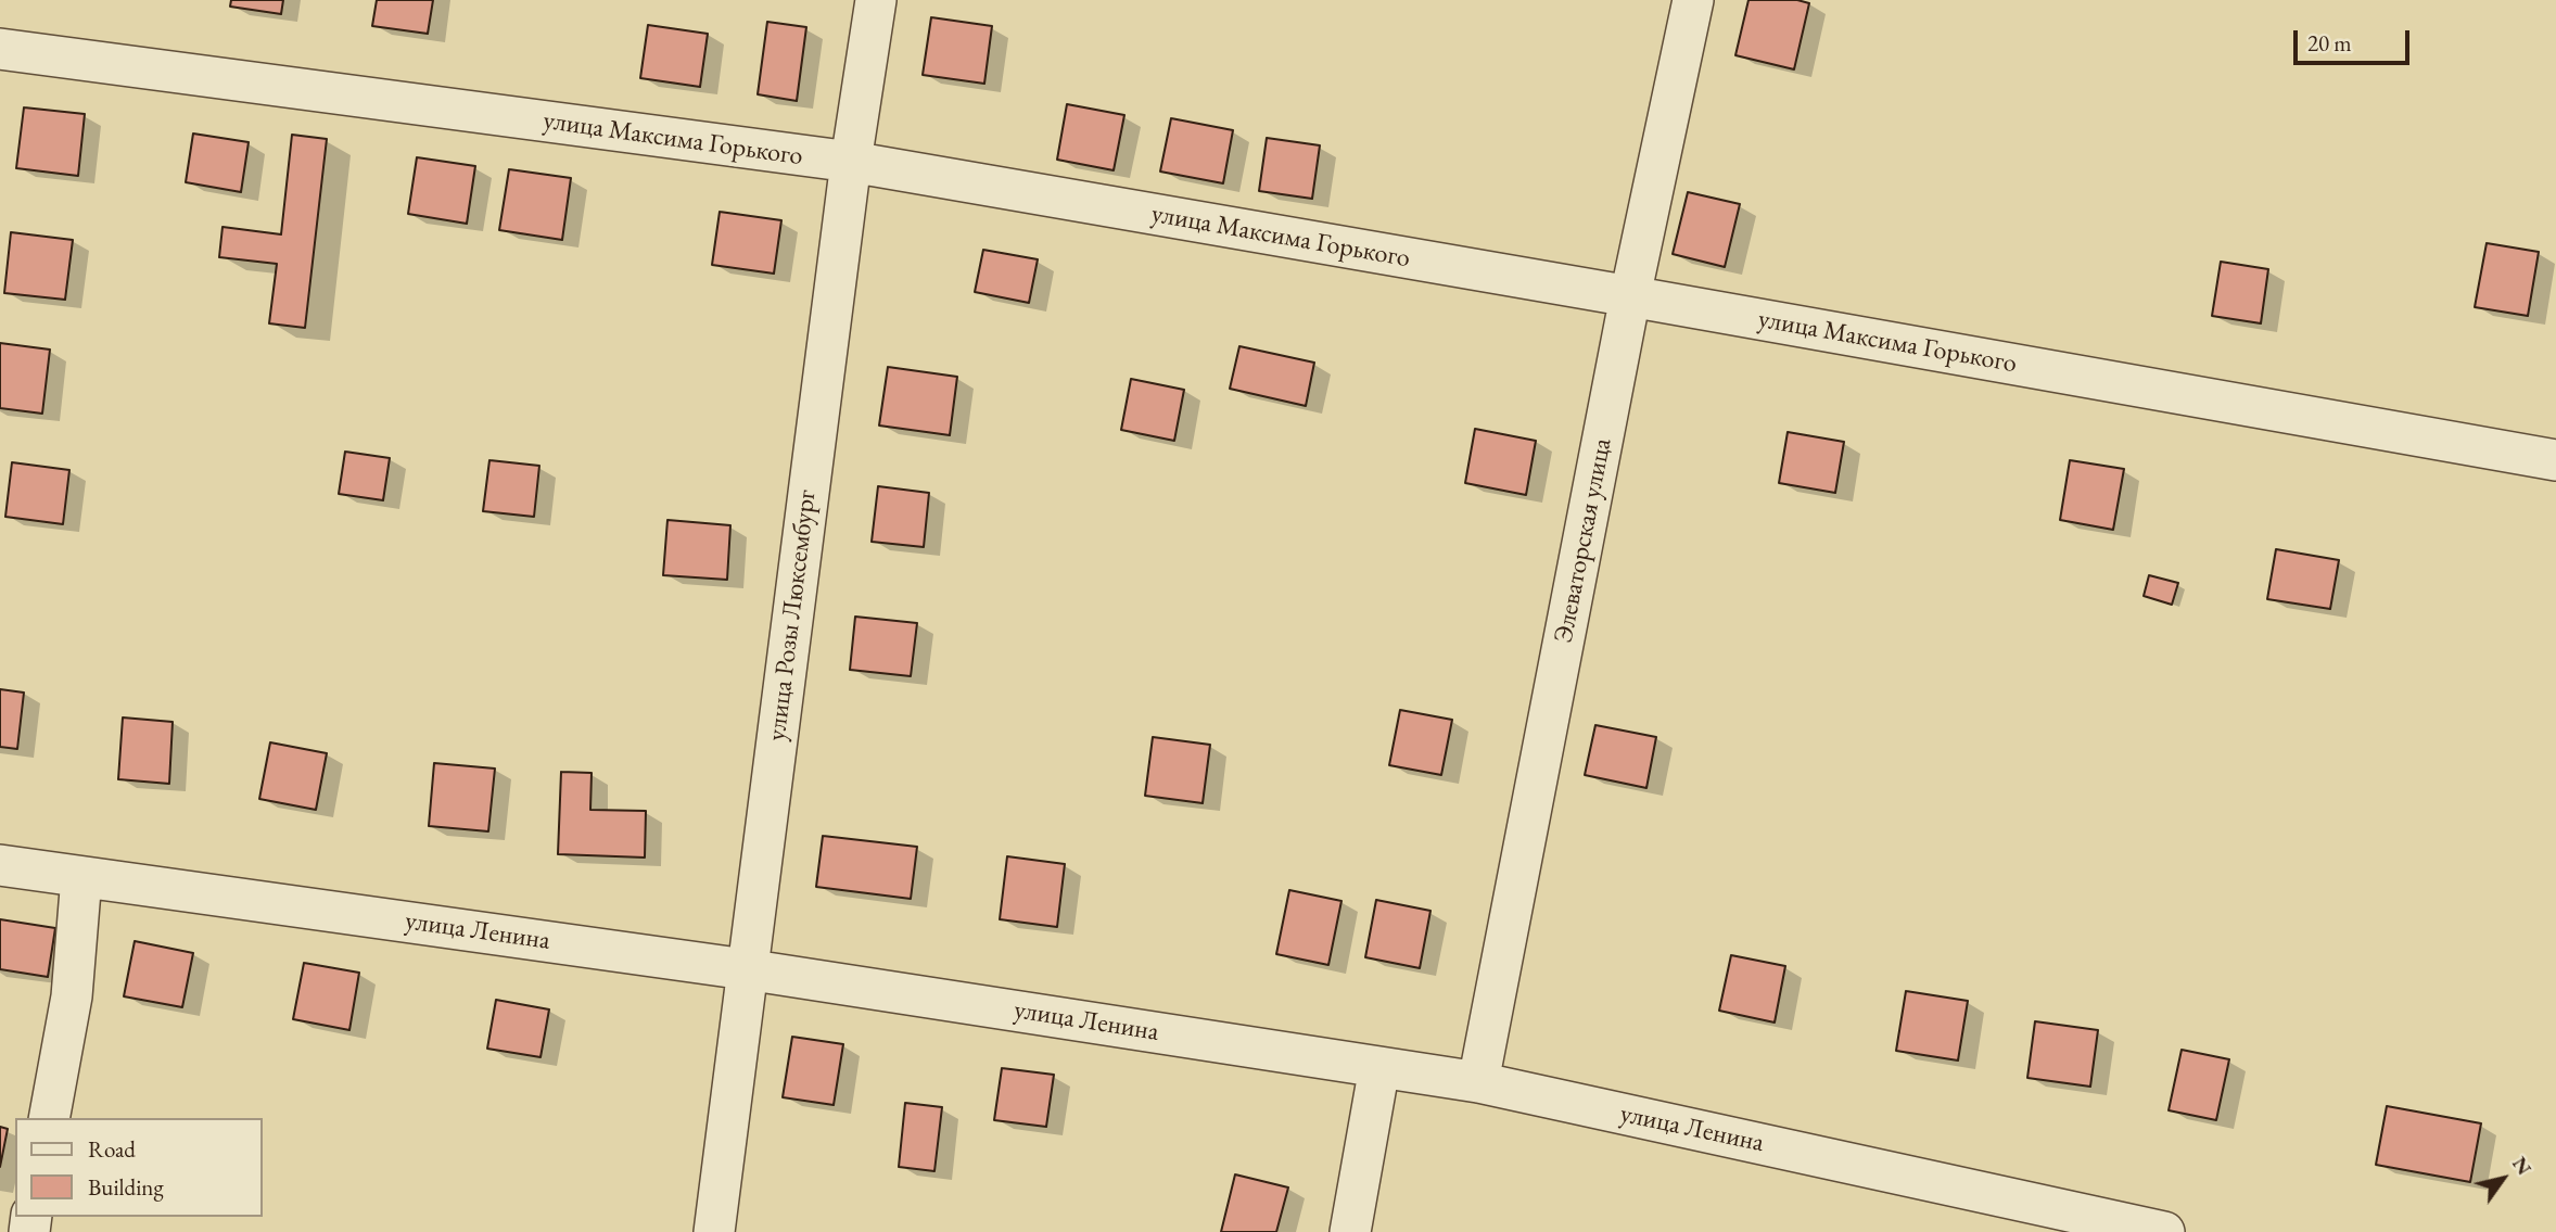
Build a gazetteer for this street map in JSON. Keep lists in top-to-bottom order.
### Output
{
  "streets": {
    "street": [
      "улица Максима Горького",
      "Элеваторская улица",
      "улица Розы Люксембург",
      "улица Ленина"
    ]
  },
  "crossings": [
    ["улица Максима Горького", "Элеваторская улица"],
    ["улица Максима Горького", "улица Розы Люксембург"],
    ["Элеваторская улица", "улица Ленина"],
    ["улица Розы Люксембург", "улица Ленина"]
  ],
  "legend": ["Road", "Building"],
  "scale_bar": "20 m",
  "north": "top right"
}
